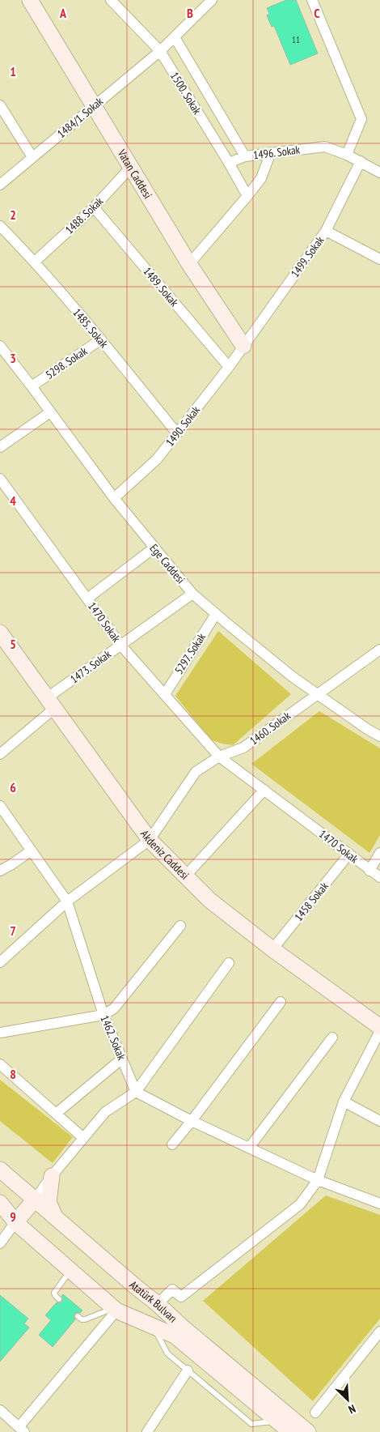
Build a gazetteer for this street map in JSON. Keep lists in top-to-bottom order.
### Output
{
  "streets": {
    "street": [
      "1500. Sokak",
      "1484/1. Sokak",
      "1496. Sokak",
      "Vatan Caddesi",
      "1488. Sokak",
      "1499. Sokak",
      "1489. Sokak",
      "1485. Sokak",
      "5298. Sokak",
      "1490. Sokak",
      "Ege Caddesi",
      "1470 Sokak",
      "5297. Sokak",
      "1473. Sokak",
      "1460. Sokak",
      "Akdeniz Caddesi",
      "1458 Sokak",
      "1462. Sokak",
      "Atatürk Bulvarı"
    ]
  },
  "crossings": [
    ["1500. Sokak", "1484/1. Sokak"],
    ["1500. Sokak", "1496. Sokak"],
    ["1484/1. Sokak", "Vatan Caddesi"],
    ["Vatan Caddesi", "1488. Sokak"],
    ["Vatan Caddesi", "1499. Sokak"],
    ["Vatan Caddesi", "1490. Sokak"],
    ["1488. Sokak", "1489. Sokak"],
    ["1488. Sokak", "1485. Sokak"],
    ["1499. Sokak", "1490. Sokak"],
    ["1489. Sokak", "1490. Sokak"],
    ["1485. Sokak", "5298. Sokak"],
    ["1485. Sokak", "1490. Sokak"],
    ["5298. Sokak", "Ege Caddesi"],
    ["1490. Sokak", "Ege Caddesi"],
    ["Ege Caddesi", "5297. Sokak"],
    ["Ege Caddesi", "1473. Sokak"],
    ["Ege Caddesi", "1460. Sokak"],
    ["1470 Sokak", "5297. Sokak"],
    ["1470 Sokak", "1473. Sokak"],
    ["1470 Sokak", "1460. Sokak"],
    ["1470 Sokak", "1458 Sokak"],
    ["1473. Sokak", "Akdeniz Caddesi"],
    ["Akdeniz Caddesi", "1458 Sokak"]
  ],
  "house_numbers": ["11"],
  "north": "bottom right",
  "grid": {
    "columns": ["A", "B", "C"],
    "rows": [
      "1",
      "2",
      "3",
      "4",
      "5",
      "6",
      "7",
      "8",
      "9"
    ]
  }
}
